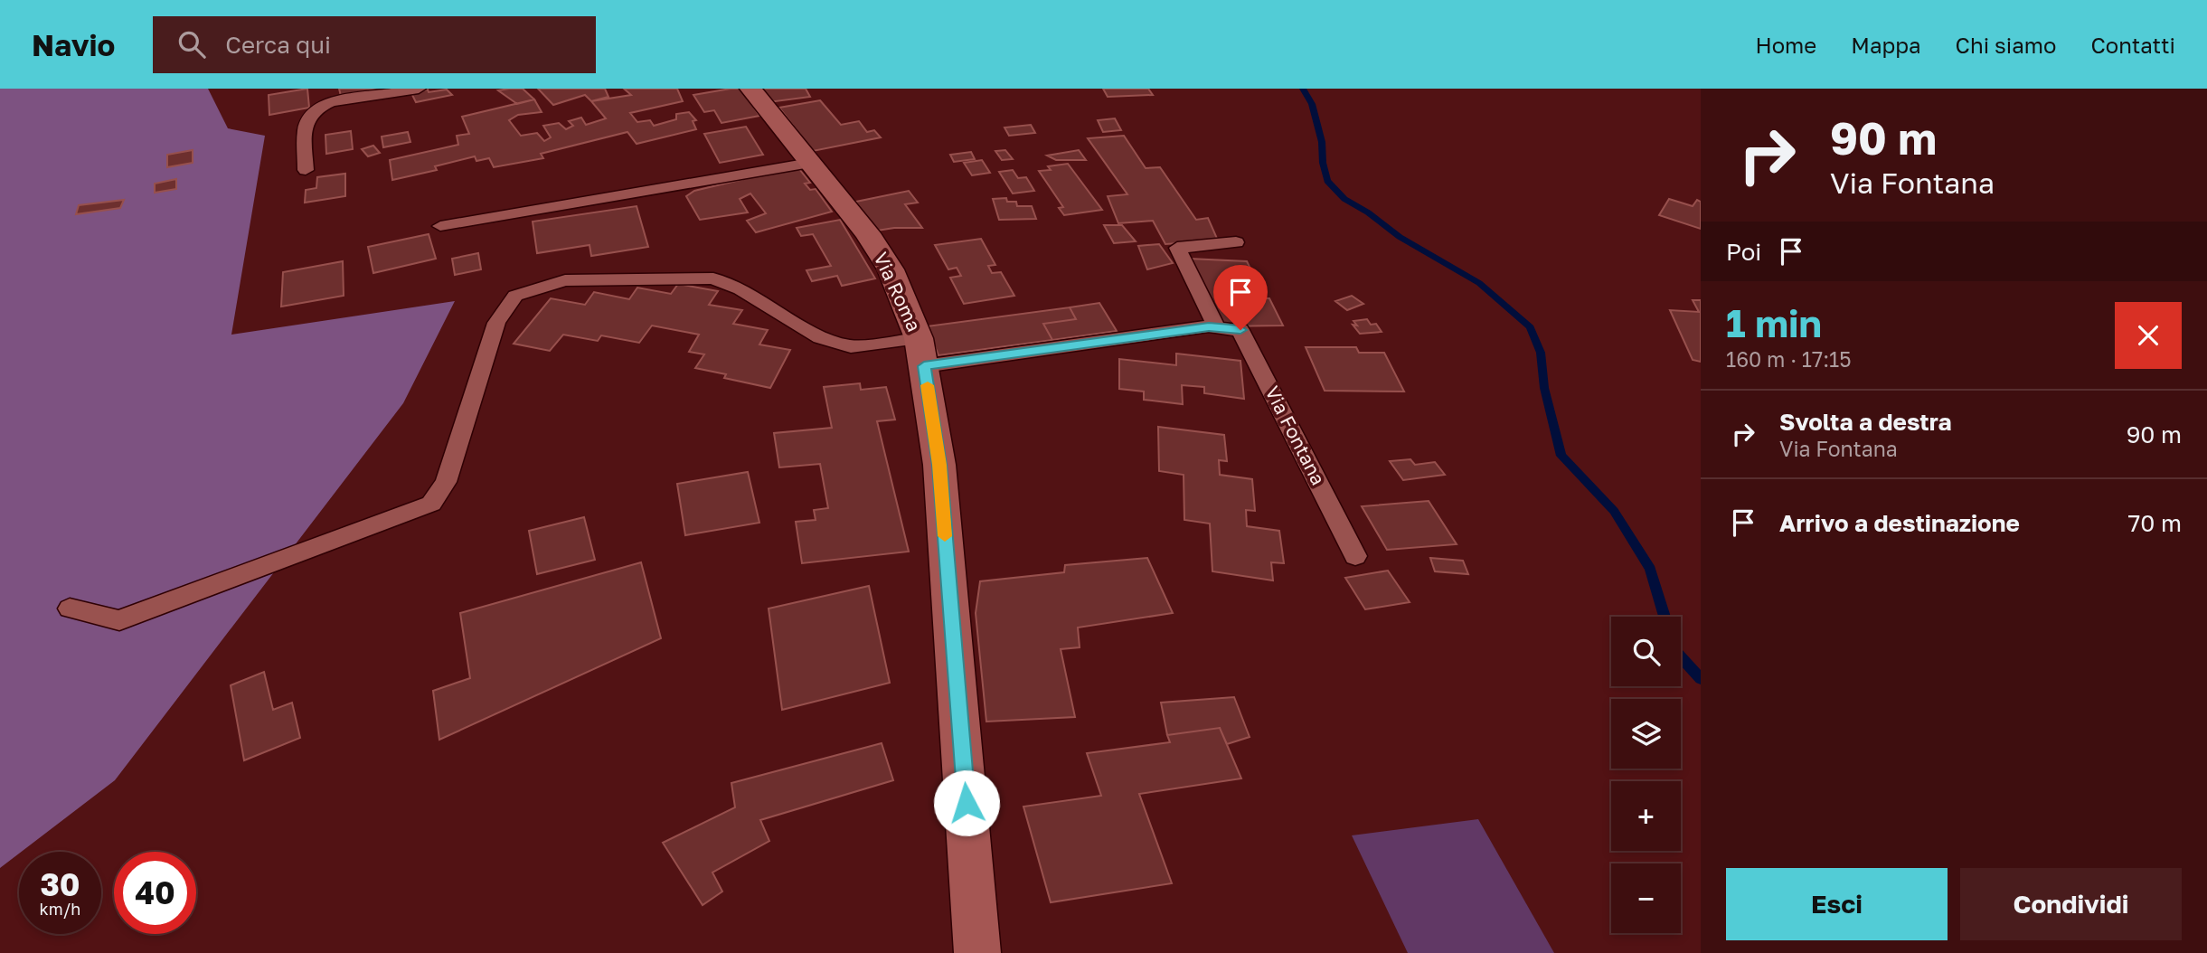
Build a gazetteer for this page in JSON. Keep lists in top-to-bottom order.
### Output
{
  "streets": {
    "street": ["Via Roma"],
    "lane": ["Via Fontana"]
  },
  "crossings": [
    ["Via Roma", "Via Fontana"]
  ],
  "page": {
    "header": "Navio",
    "search": "Cerca qui",
    "nav": [
      "Home",
      "Mappa",
      "Chi siamo",
      "Contatti"
    ],
    "turn": ["90 m", "Via Fontana"],
    "then": "Poi",
    "heading": ["1 min", "160 m · 17:15"],
    "list": [
      {
        "name": "Svolta a destra",
        "note": "Via Fontana",
        "value": "90 m"
      },
      {
        "name": "Arrivo a destinazione",
        "value": "70 m"
      }
    ],
    "map_buttons": ["+", "−"],
    "speed": "30 km/h",
    "limit": "40",
    "buttons": ["Esci", "Condividi"]
  }
}
